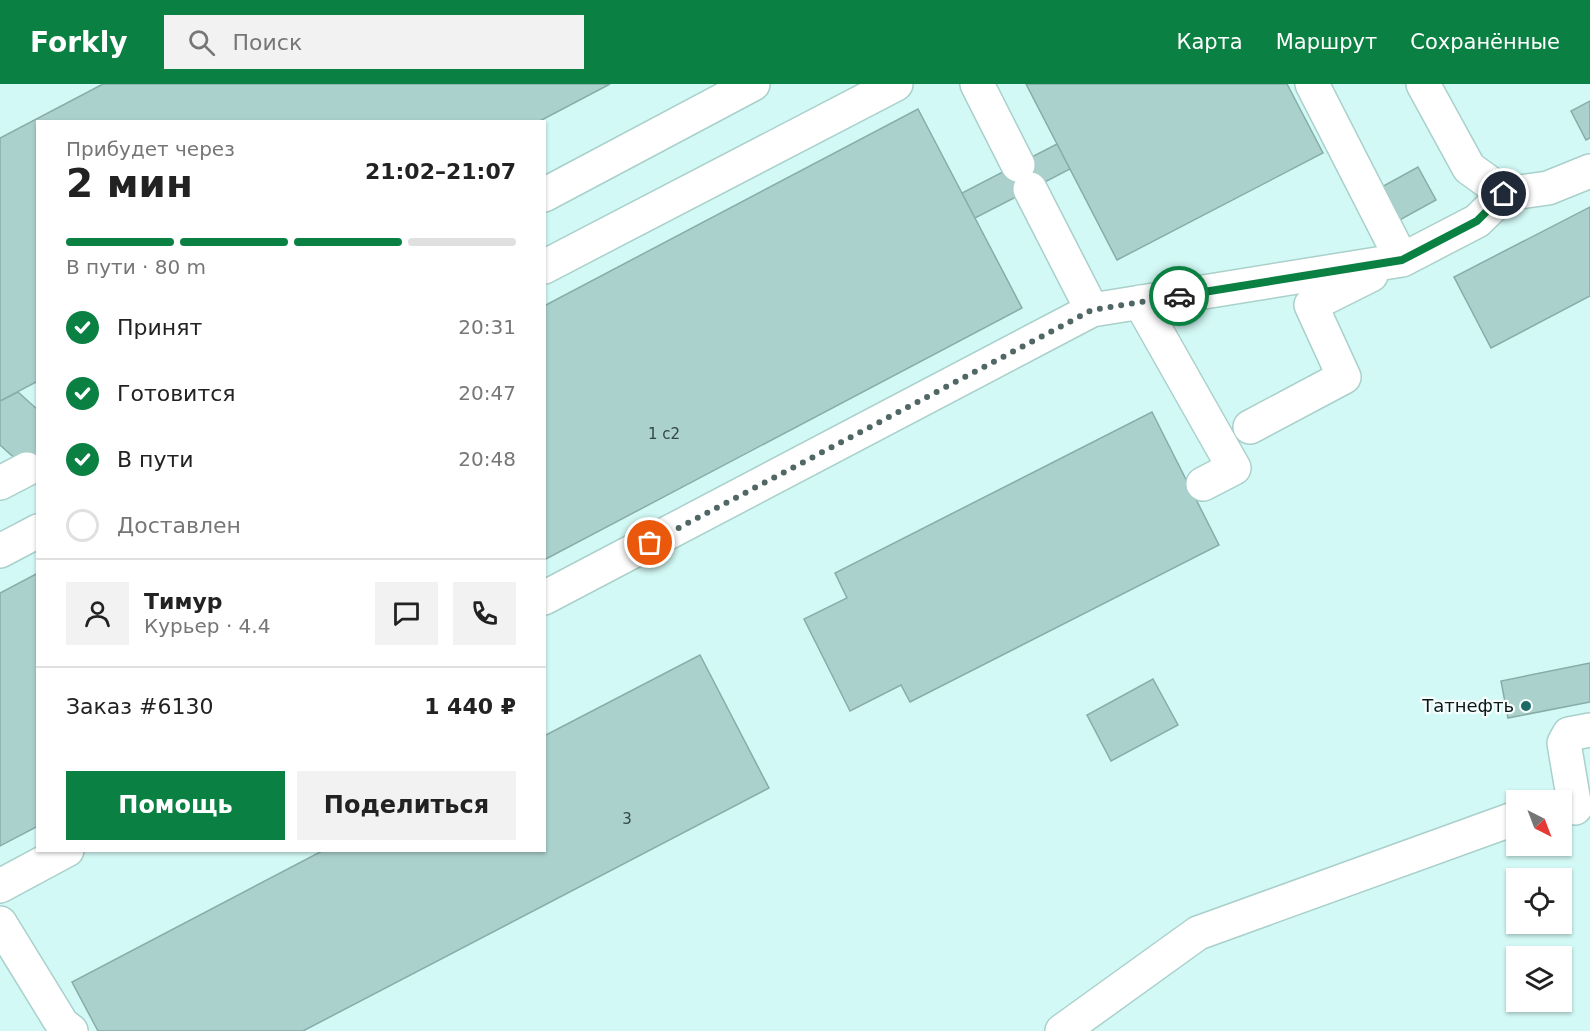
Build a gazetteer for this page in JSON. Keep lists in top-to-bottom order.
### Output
{
  "places": ["Татнефть"],
  "house_numbers": ["1 с2", "3"],
  "north": "bottom right",
  "page": {
    "header": "Forkly",
    "search": "Поиск",
    "nav": ["Карта", "Маршрут", "Сохранённые"],
    "heading": ["2 мин", "Прибудет через", "21:02–21:07"],
    "panel": [
      "Тимур",
      "Курьер · 4.4",
      "Заказ #6130",
      "1 440 ₽"
    ],
    "bar": "В пути · 80 m",
    "list": [
      ["Принят", "20:31"],
      ["Готовится", "20:47"],
      ["В пути", "20:48"],
      "Доставлен"
    ],
    "buttons": ["Помощь", "Поделиться"]
  }
}
